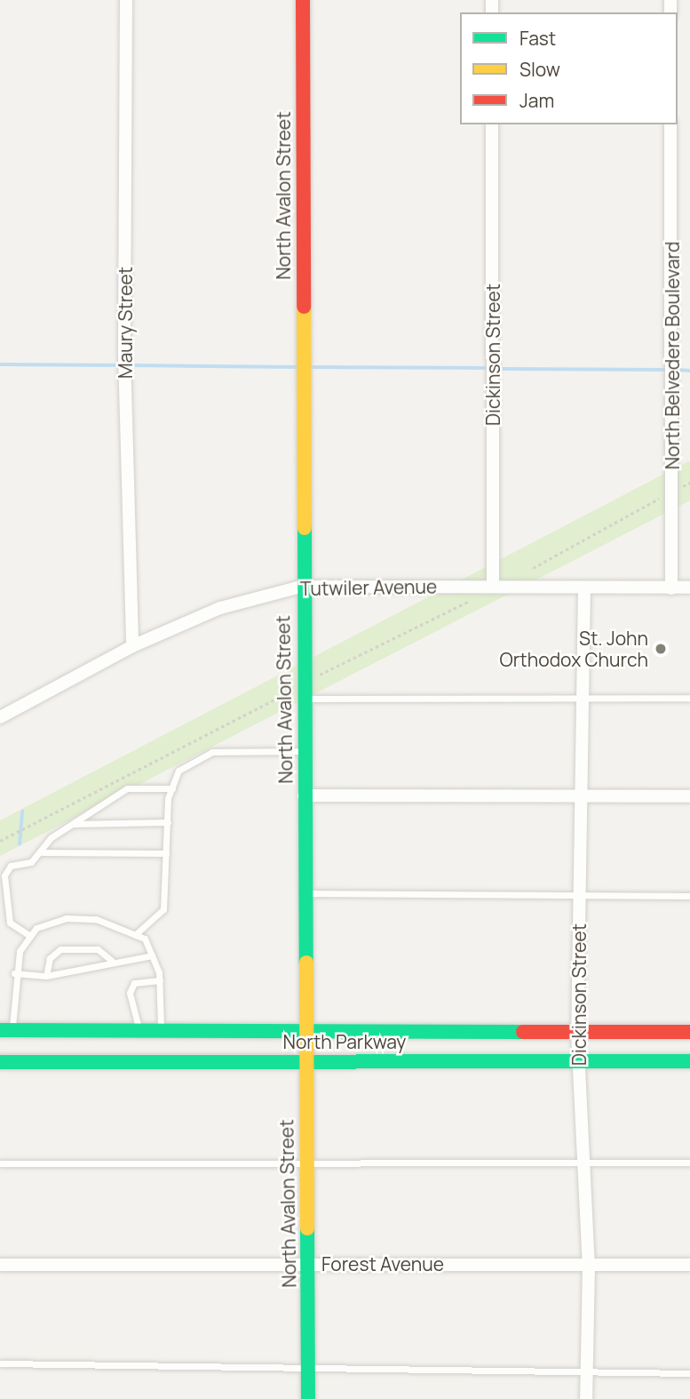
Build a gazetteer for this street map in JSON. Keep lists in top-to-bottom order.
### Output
{
  "streets": {
    "street": [
      "North Avalon Street",
      "Maury Street",
      "Dickinson Street",
      "North Belvedere Boulevard",
      "Tutwiler Avenue",
      "North Parkway",
      "Forest Avenue"
    ]
  },
  "crossings": [
    ["North Avalon Street", "Tutwiler Avenue"],
    ["North Avalon Street", "North Parkway"],
    ["North Avalon Street", "Forest Avenue"],
    ["Maury Street", "Tutwiler Avenue"],
    ["Dickinson Street", "Tutwiler Avenue"],
    ["Dickinson Street", "North Parkway"],
    ["Dickinson Street", "Forest Avenue"],
    ["North Belvedere Boulevard", "Tutwiler Avenue"]
  ],
  "places": ["St. John Orthodox Church"],
  "legend": ["Fast", "Slow", "Jam"]
}
